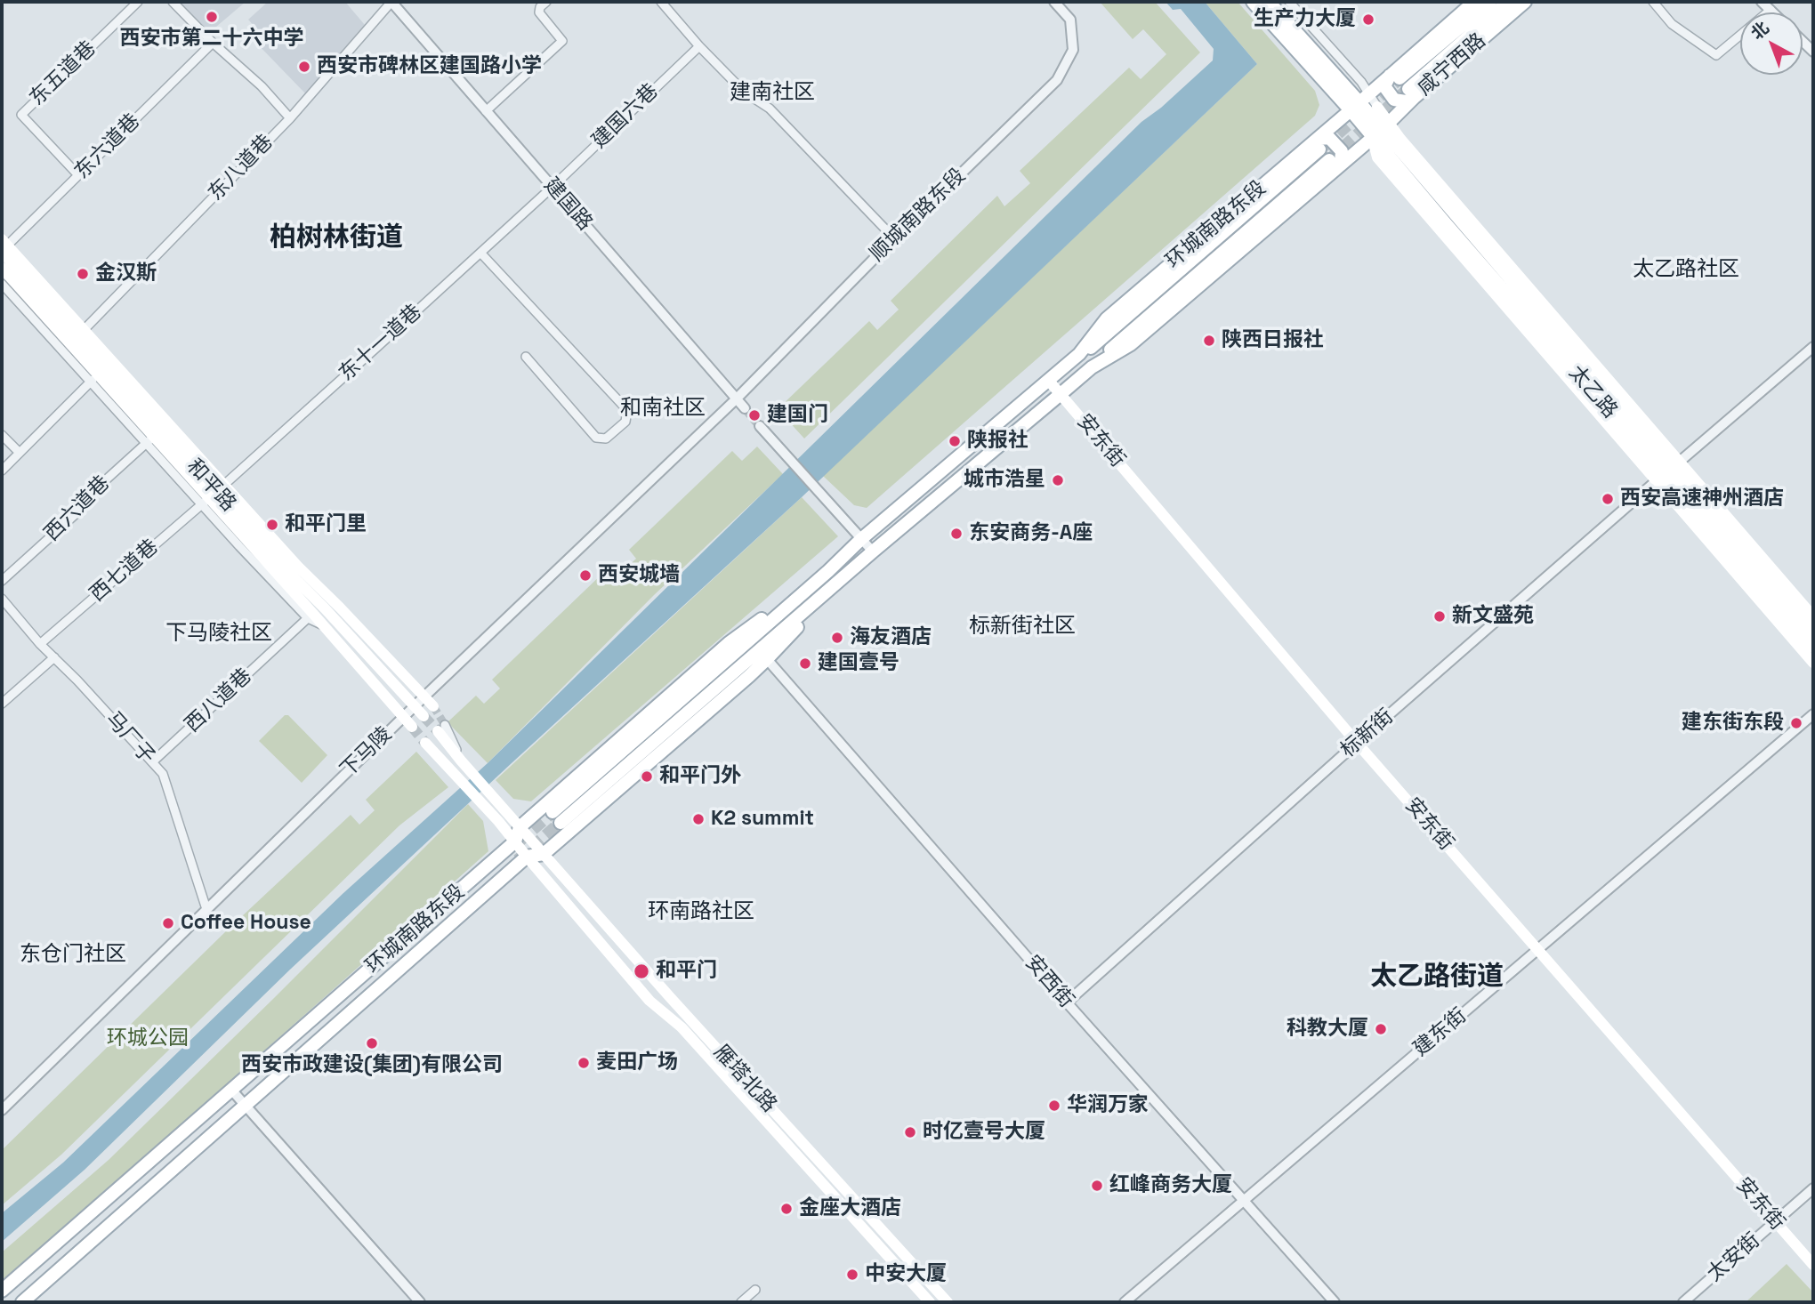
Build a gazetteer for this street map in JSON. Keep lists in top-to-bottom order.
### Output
{
  "streets": {
    "main road": [
      "咸宁西路",
      "环城南路东段",
      "太乙路",
      "安东街",
      "和平路",
      "雁塔北路"
    ],
    "street": [
      "东五道巷",
      "建国六巷",
      "东六道巷",
      "东八道巷",
      "建国路",
      "顺城南路东段",
      "东十一道巷",
      "西六道巷",
      "西七道巷",
      "西八道巷",
      "标新街",
      "马厂子",
      "下马陵",
      "安西街",
      "建东街",
      "太安街"
    ]
  },
  "crossings": [
    ["咸宁西路", "环城南路东段"],
    ["咸宁西路", "太乙路"],
    ["东五道巷", "东六道巷"],
    ["建国六巷", "建国路"],
    ["建国六巷", "东十一道巷"],
    ["东六道巷", "和平路"],
    ["东八道巷", "建国路"],
    ["建国路", "顺城南路东段"],
    ["建国路", "东十一道巷"],
    ["建国路", "下马陵"],
    ["顺城南路东段", "下马陵"],
    ["环城南路东段", "太乙路"],
    ["环城南路东段", "安东街"],
    ["环城南路东段", "安西街"],
    ["环城南路东段", "雁塔北路"],
    ["东十一道巷", "和平路"],
    ["东十一道巷", "西七道巷"],
    ["太乙路", "标新街"],
    ["安东街", "标新街"],
    ["安东街", "建东街"],
    ["安东街", "太安街"],
    ["和平路", "西六道巷"],
    ["和平路", "西七道巷"],
    ["和平路", "西八道巷"],
    ["和平路", "下马陵"],
    ["西七道巷", "马厂子"],
    ["西八道巷", "马厂子"],
    ["标新街", "安西街"],
    ["马厂子", "下马陵"],
    ["安西街", "建东街"]
  ],
  "districts": [
    "建南社区",
    "柏树林街道",
    "太乙路社区",
    "和南社区",
    "标新街社区",
    "下马陵社区",
    "环南路社区",
    "东仓门社区",
    "太乙路街道"
  ],
  "parks": ["环城公园"],
  "places": [
    "西安市第二十六中学",
    "生产力大厦",
    "西安市碑林区建国路小学",
    "金汉斯",
    "陕西日报社",
    "建国门",
    "陕报社",
    "城市浩星",
    "西安高速神州酒店",
    "和平门里",
    "东安商务-A座",
    "西安城墙",
    "新文盛苑",
    "海友酒店",
    "建国壹号",
    "建东街东段",
    "和平门外",
    "K2 summit",
    "Coffee House",
    "和平门",
    "科教大厦",
    "西安市政建设(集团)有限公司",
    "麦田广场",
    "华润万家",
    "时亿壹号大厦",
    "红峰商务大厦",
    "金座大酒店",
    "中安大厦"
  ],
  "north": "top left"
}
